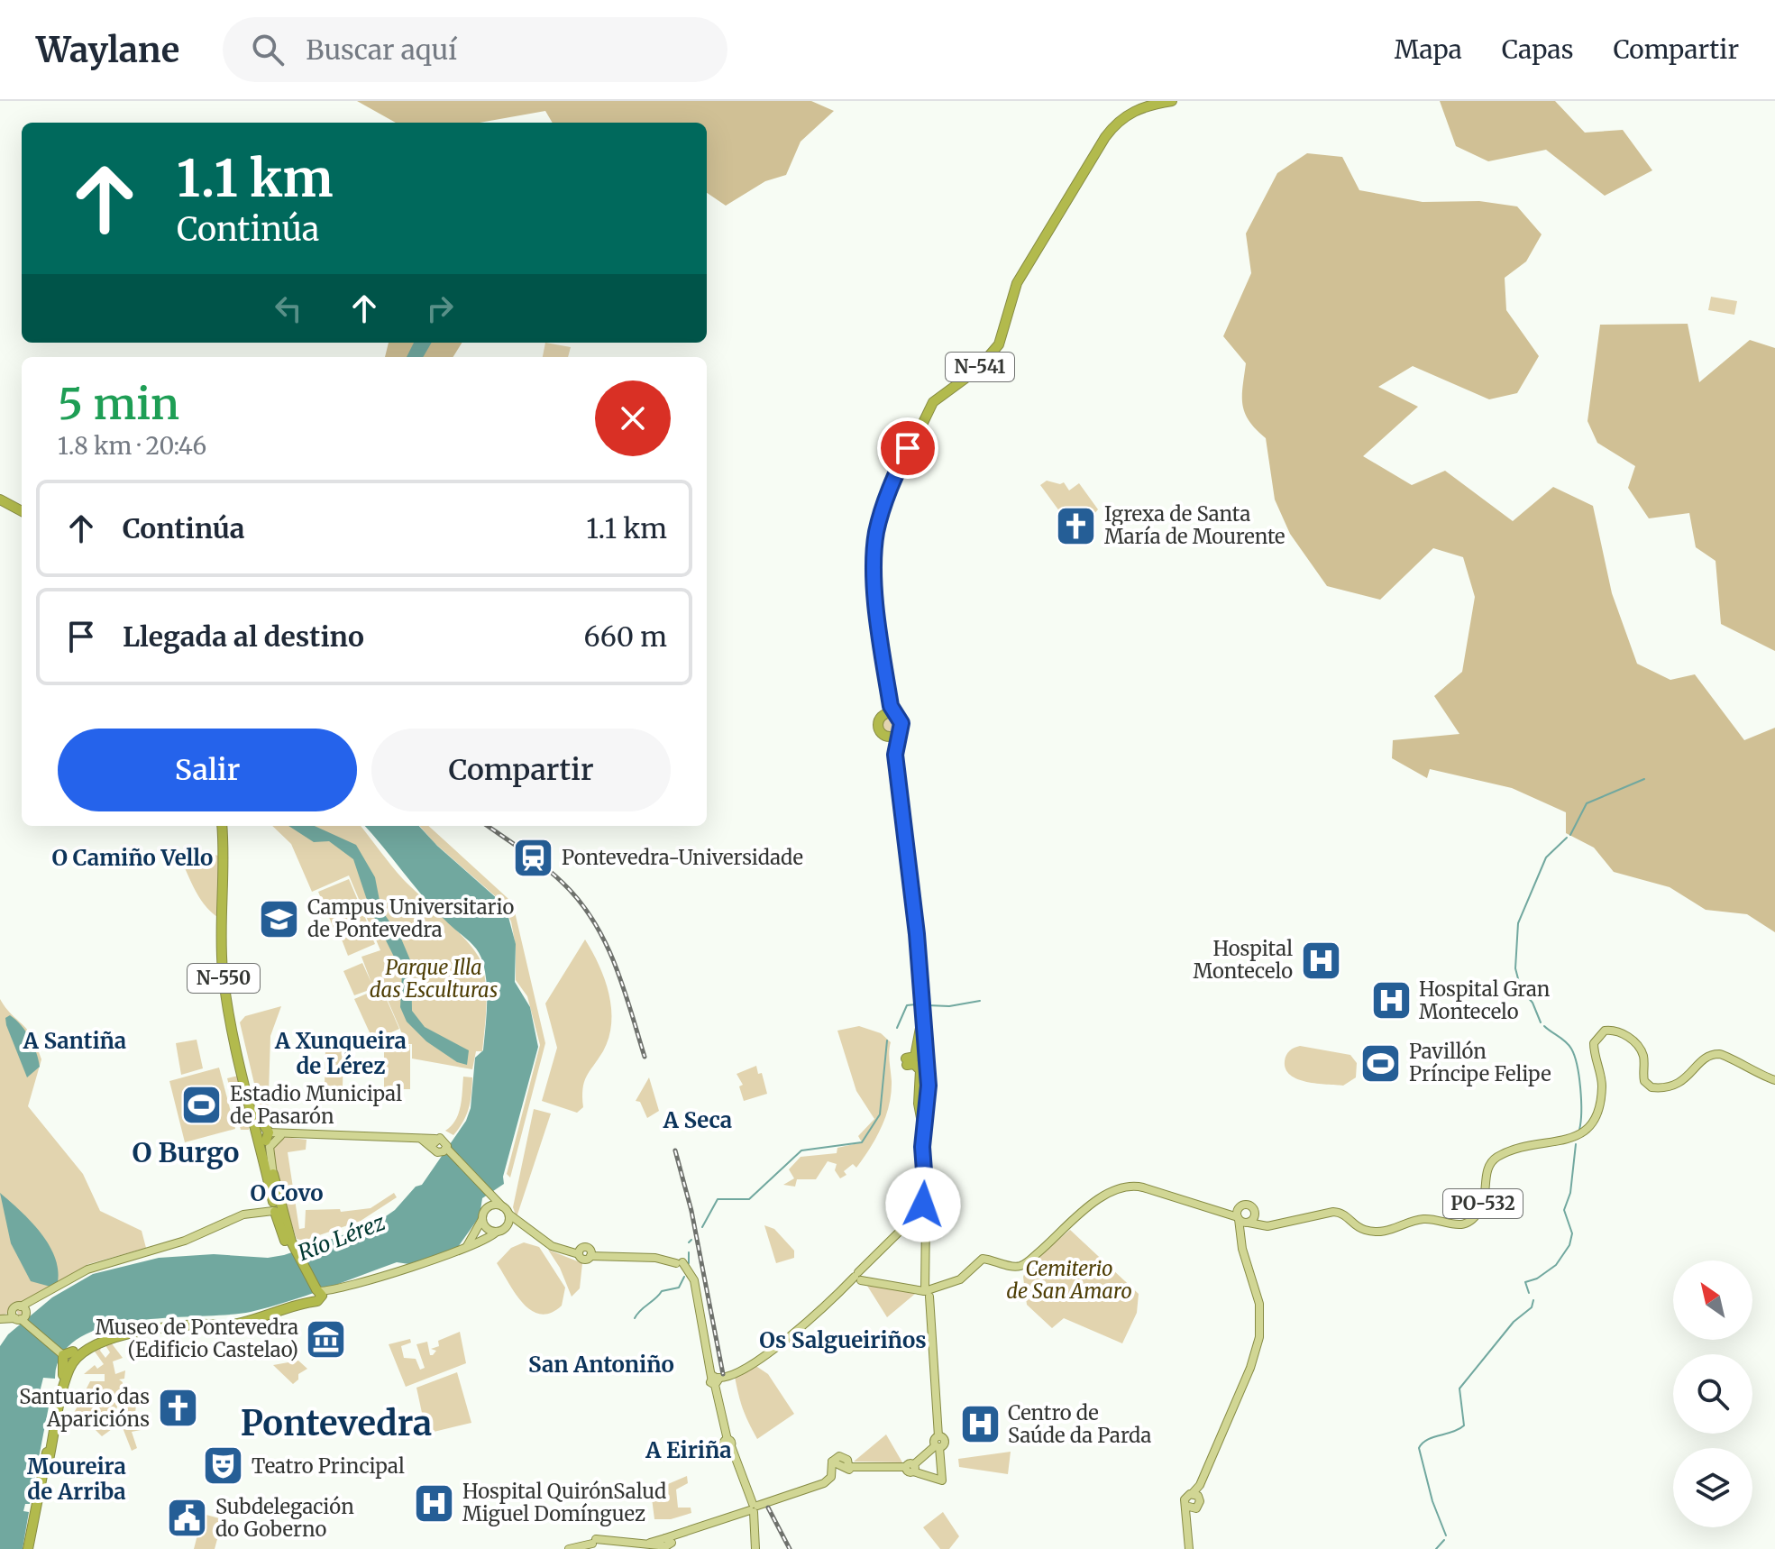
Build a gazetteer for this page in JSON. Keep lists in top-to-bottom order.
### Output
{
  "streets": {
    "highway": ["N-541", "N-550"],
    "main road": ["PO-532"]
  },
  "districts": [
    "O Camiño Vello",
    "A Santiña",
    "A Xunqueira de Lérez",
    "A Seca",
    "O Burgo",
    "O Covo",
    "Os Salgueiriños",
    "San Antoniño",
    "Pontevedra",
    "A Eiriña",
    "Moureira de Arriba"
  ],
  "water": ["Río Lérez"],
  "parks": ["Parque Illa das Esculturas", "Cemiterio de San Amaro"],
  "places": {
    "church": ["Igrexa de Santa María de Mourente", "Santuario das Aparicións"],
    "station": ["Pontevedra-Universidade"],
    "school or university": ["Campus Universitario de Pontevedra"],
    "hospital": [
      "Hospital Montecelo",
      "Hospital Gran Montecelo",
      "Centro de Saúde da Parda",
      "Hospital QuirónSalud Miguel Domínguez"
    ],
    "sports": ["Pavillón Príncipe Felipe", "Estadio Municipal de Pasarón"],
    "museum": ["Museo de Pontevedra (Edificio Castelao)"],
    "theatre": ["Teatro Principal"],
    "public building": ["Subdelegación do Goberno"]
  },
  "north": "top left",
  "page": {
    "header": "Waylane",
    "search": "Buscar aquí",
    "nav": ["Mapa", "Capas", "Compartir"],
    "turn": ["1.1 km", "Continúa"],
    "heading": ["5 min", "1.8 km · 20:46"],
    "list": [
      {
        "name": "Continúa",
        "value": "1.1 km"
      },
      {
        "name": "Llegada al destino",
        "value": "660 m"
      }
    ],
    "buttons": ["Salir", "Compartir"]
  }
}
